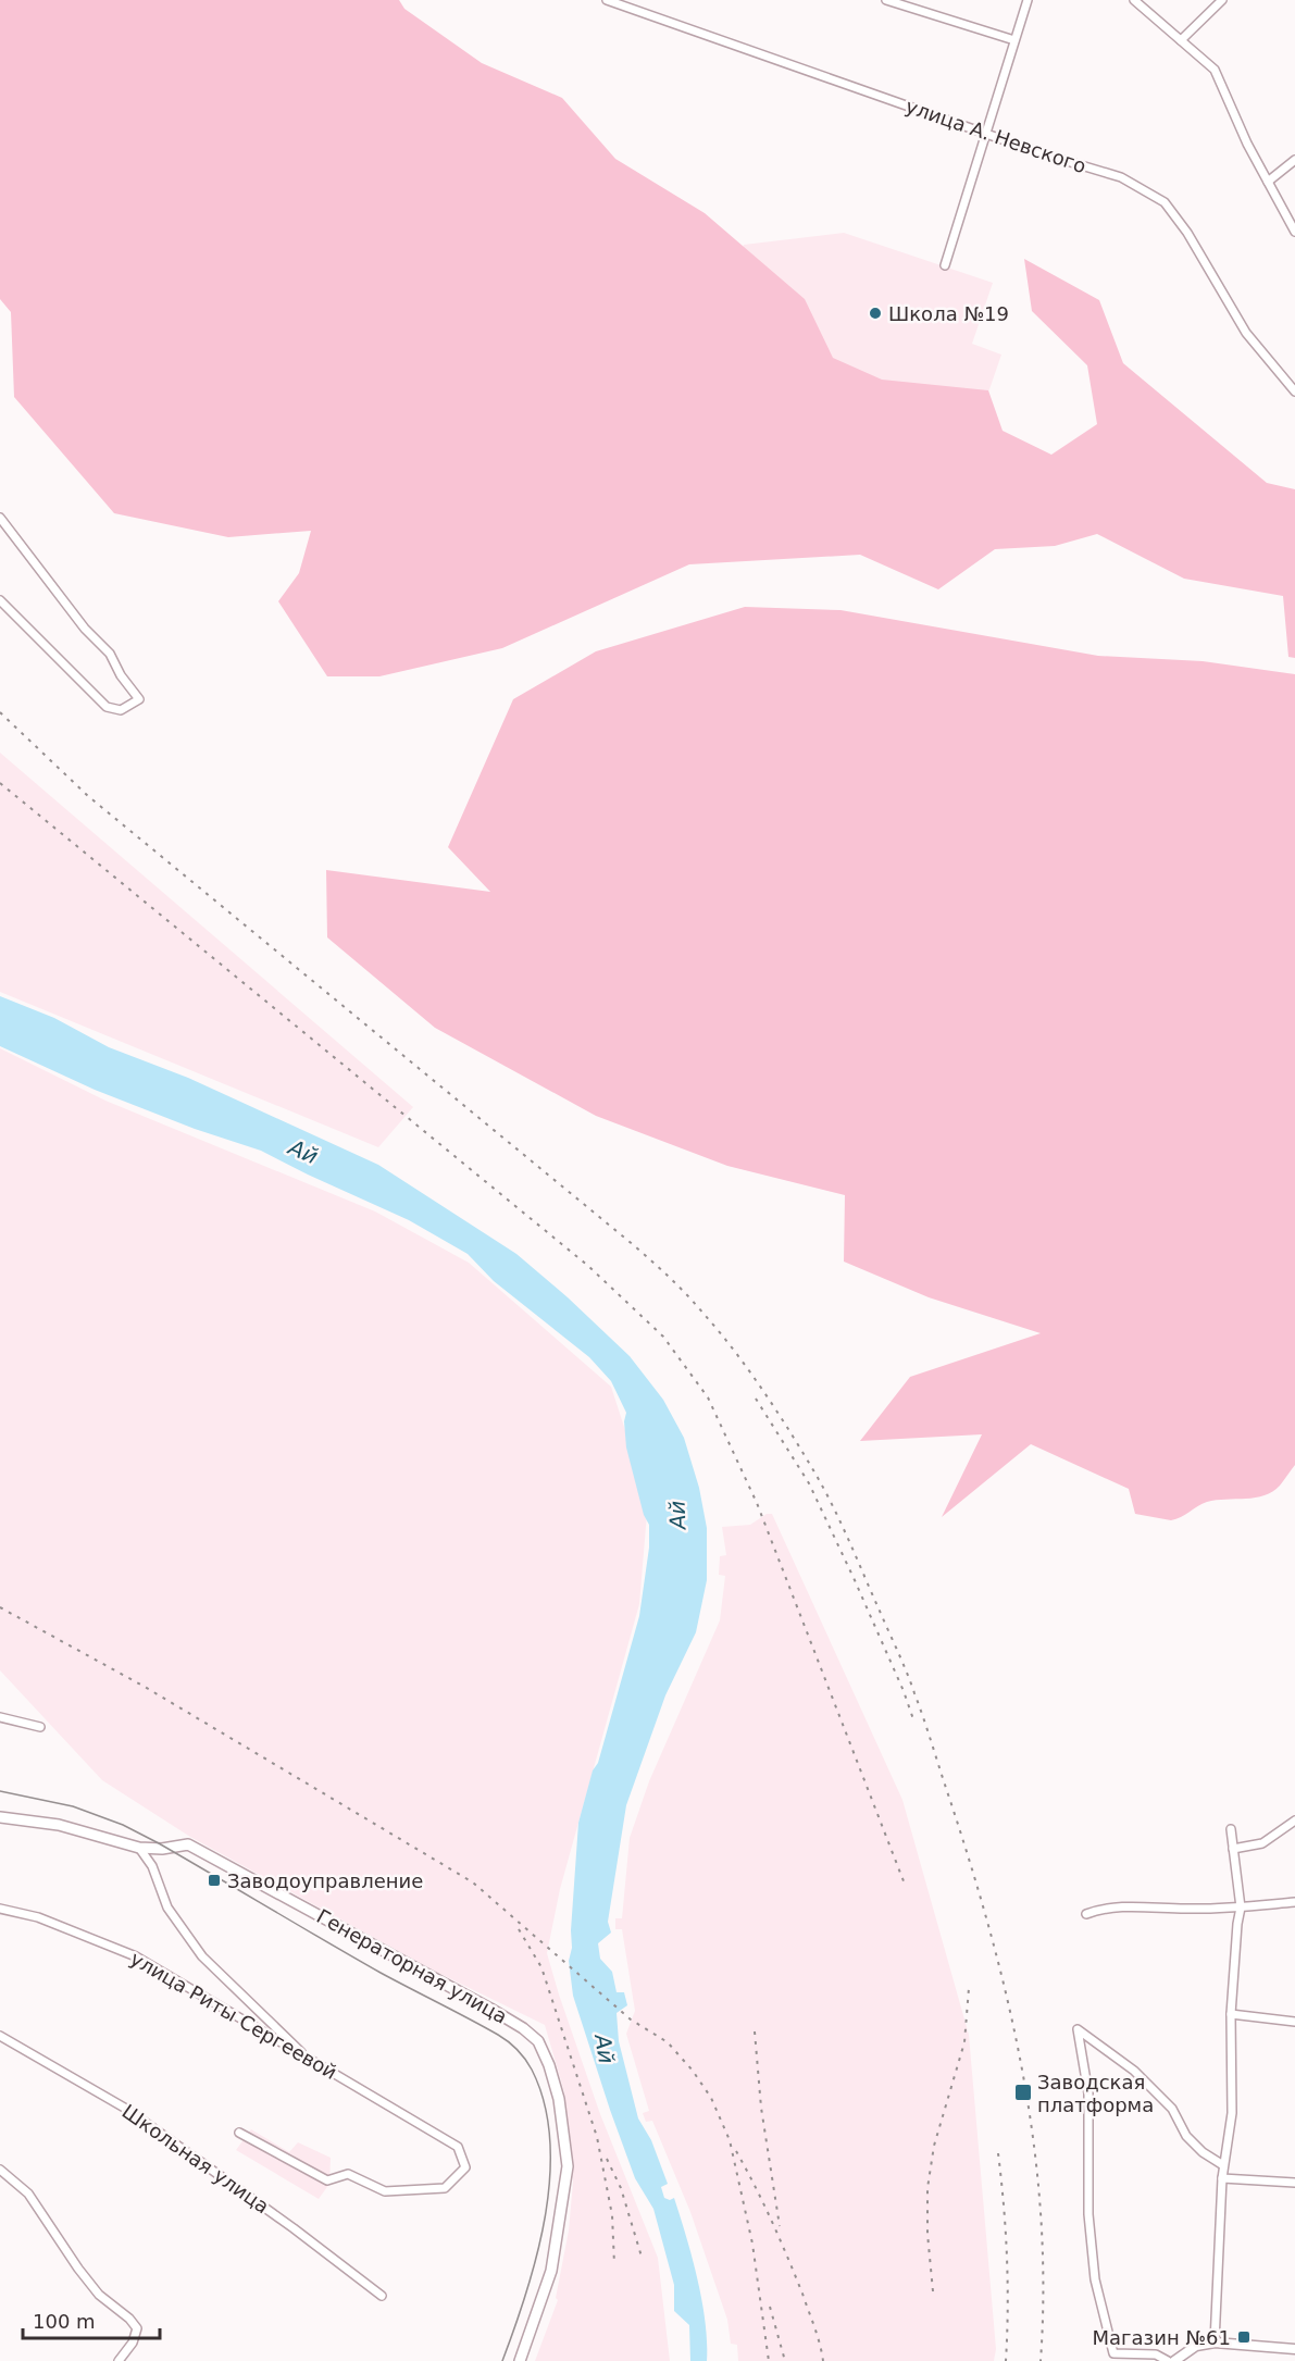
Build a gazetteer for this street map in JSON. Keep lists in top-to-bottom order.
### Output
{
  "streets": {
    "main road": ["Генераторная улица"],
    "street": ["улица А. Невского", "улица Риты Сергеевой", "Школьная улица"]
  },
  "water": ["Ай"],
  "places": {
    "other": ["Школа №19"],
    "transit": ["Заводоуправление", "Заводская платформа", "Магазин №61"]
  },
  "scale_bar": "100 m"
}
